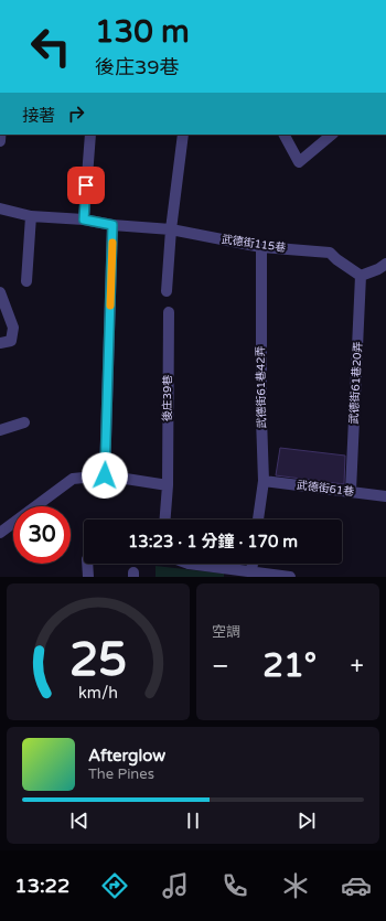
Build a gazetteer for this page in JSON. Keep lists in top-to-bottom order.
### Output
{
  "streets": {
    "street": [
      "武德街115巷",
      "武德街61巷20弄",
      "武德街61巷42弄",
      "後庄39巷",
      "武德街61巷"
    ]
  },
  "crossings": [
    ["武德街115巷", "武德街61巷20弄"],
    ["武德街115巷", "武德街61巷42弄"],
    ["武德街61巷20弄", "武德街61巷"],
    ["武德街61巷42弄", "武德街61巷"]
  ],
  "page": {
    "turn": ["130 m", "後庄39巷"],
    "then": "接著",
    "limit": "30",
    "trip": "13:23 · 1 分鐘 · 170 m",
    "tile": "空調",
    "heat": ["−", "21°", "+"],
    "song": ["Afterglow", "The Pines"],
    "tabs": "13:22",
    "gauge": ["25", "km/h"]
  }
}
